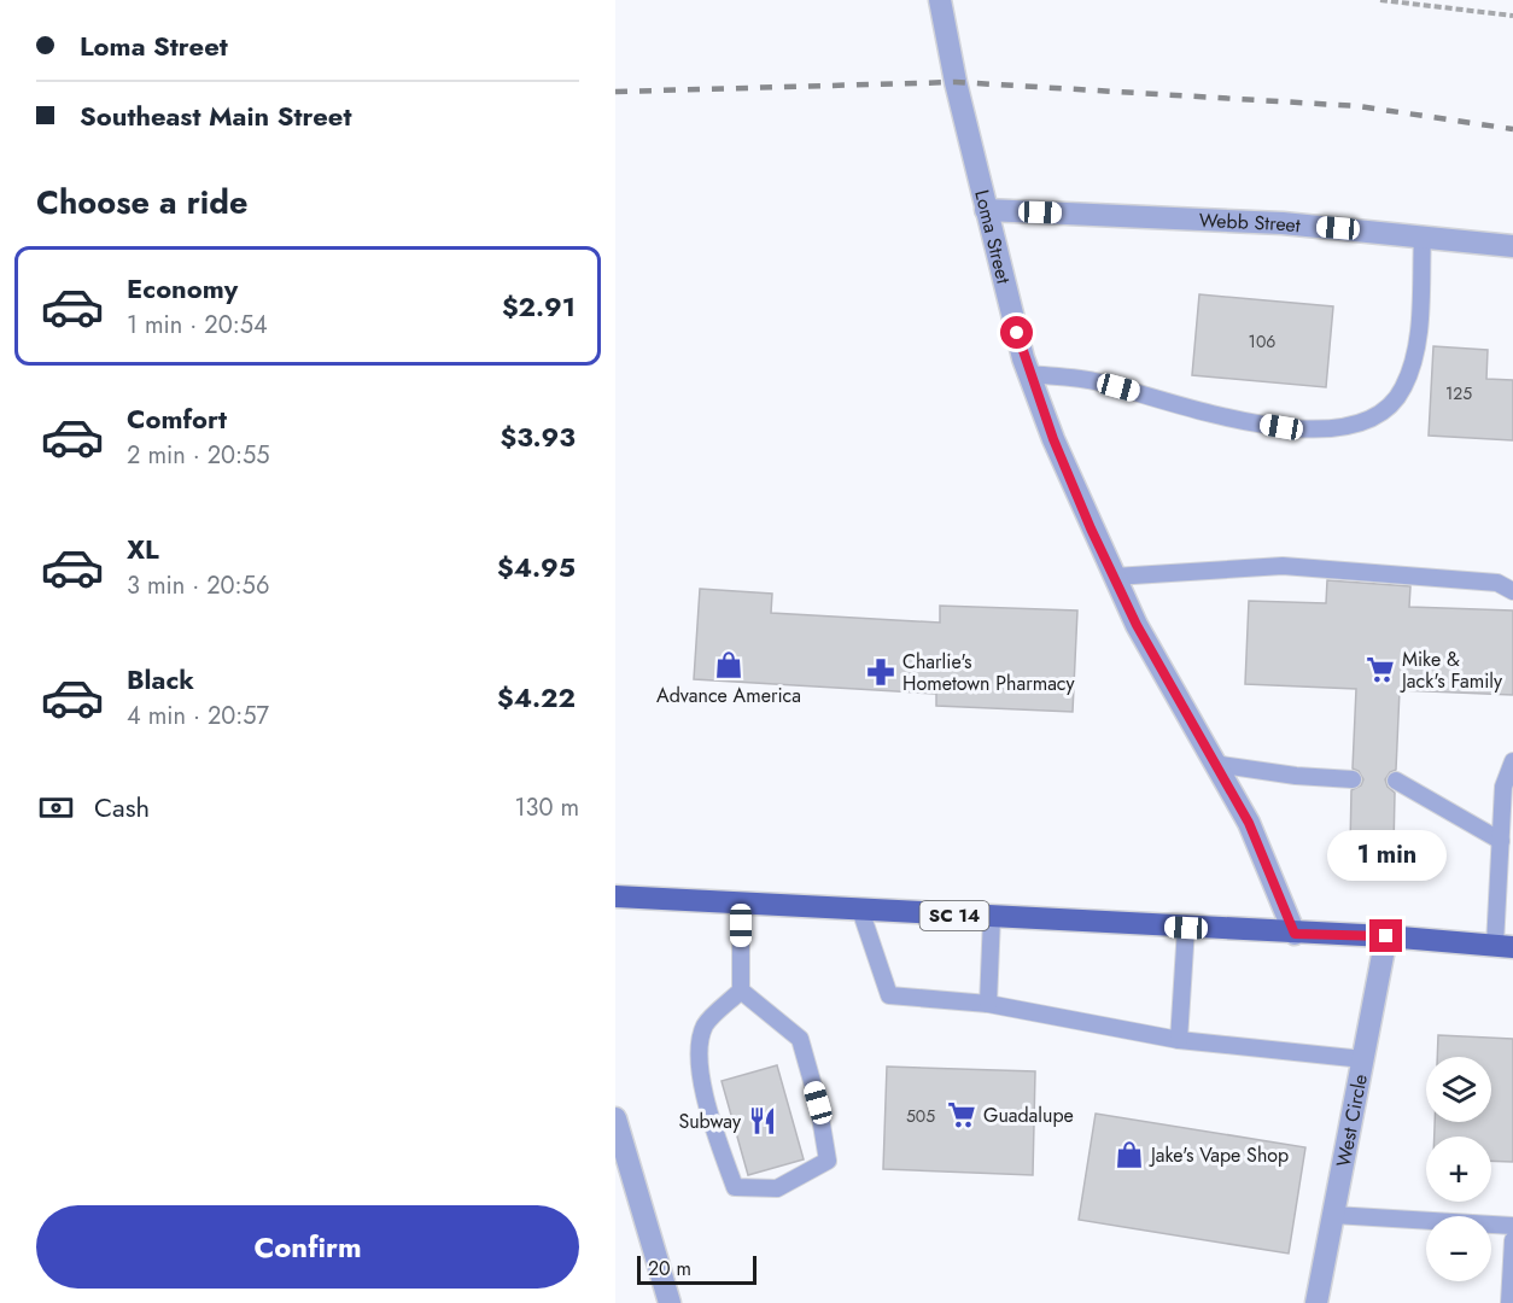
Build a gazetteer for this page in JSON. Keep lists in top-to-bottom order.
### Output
{
  "streets": {
    "main road": ["SC 14"],
    "street": ["Webb Street", "Loma Street", "West Circle"]
  },
  "crossings": [
    ["Webb Street", "Loma Street"],
    ["Loma Street", "SC 14"],
    ["SC 14", "West Circle"]
  ],
  "places": {
    "shop": ["Advance America", "Jake's Vape Shop"],
    "supermarket": ["Mike & Jack's Family", "Guadalupe"],
    "pharmacy": ["Charlie's Hometown Pharmacy"],
    "restaurant": ["Subway"]
  },
  "house_numbers": ["106", "125", "505"],
  "scale_bar": "20 m",
  "page": {
    "banner": ["Loma Street", "Southeast Main Street"],
    "heading": "Choose a ride",
    "list": [
      {
        "name": "Economy",
        "note": "1 min · 20:54",
        "value": "$2.91"
      },
      {
        "name": "Comfort",
        "note": "2 min · 20:55",
        "value": "$3.93"
      },
      {
        "name": "XL",
        "note": "3 min · 20:56",
        "value": "$4.95"
      },
      {
        "name": "Black",
        "note": "4 min · 20:57",
        "value": "$4.22"
      }
    ],
    "pay": ["Cash", "130 m"],
    "bubble": "1 min",
    "map_buttons": ["+", "−"],
    "buttons": "Confirm",
    "scale": "20 m"
  }
}
